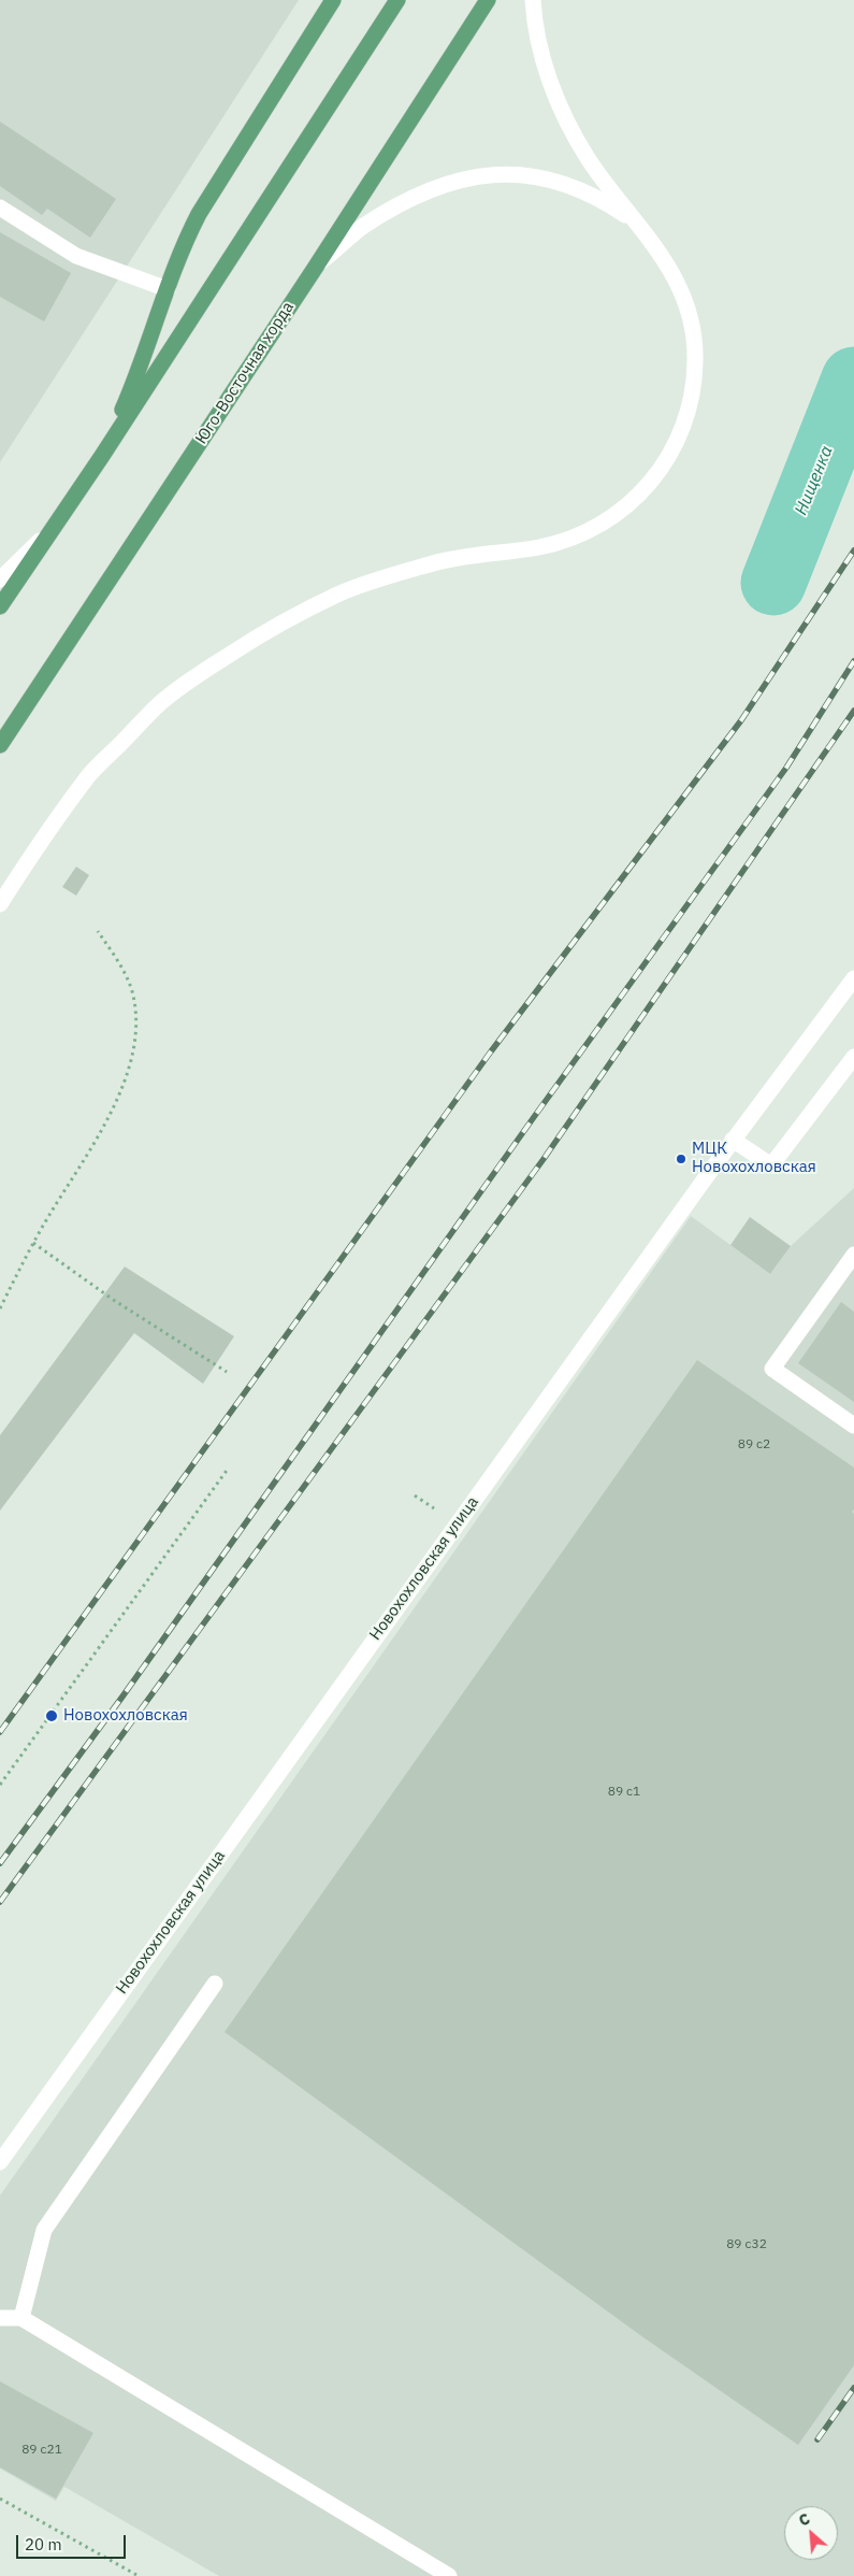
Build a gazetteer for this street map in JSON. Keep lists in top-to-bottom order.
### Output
{
  "streets": {
    "main road": ["Юго-Восточная хорда"],
    "street": ["Новохохловская улица"]
  },
  "water": ["Нищенка"],
  "places": ["МЦК Новохохловская", "Новохохловская"],
  "house_numbers": [
    "89 с2",
    "89 с1",
    "89 с32",
    "89 с21"
  ],
  "scale_bar": "20 m",
  "north": "top left"
}
